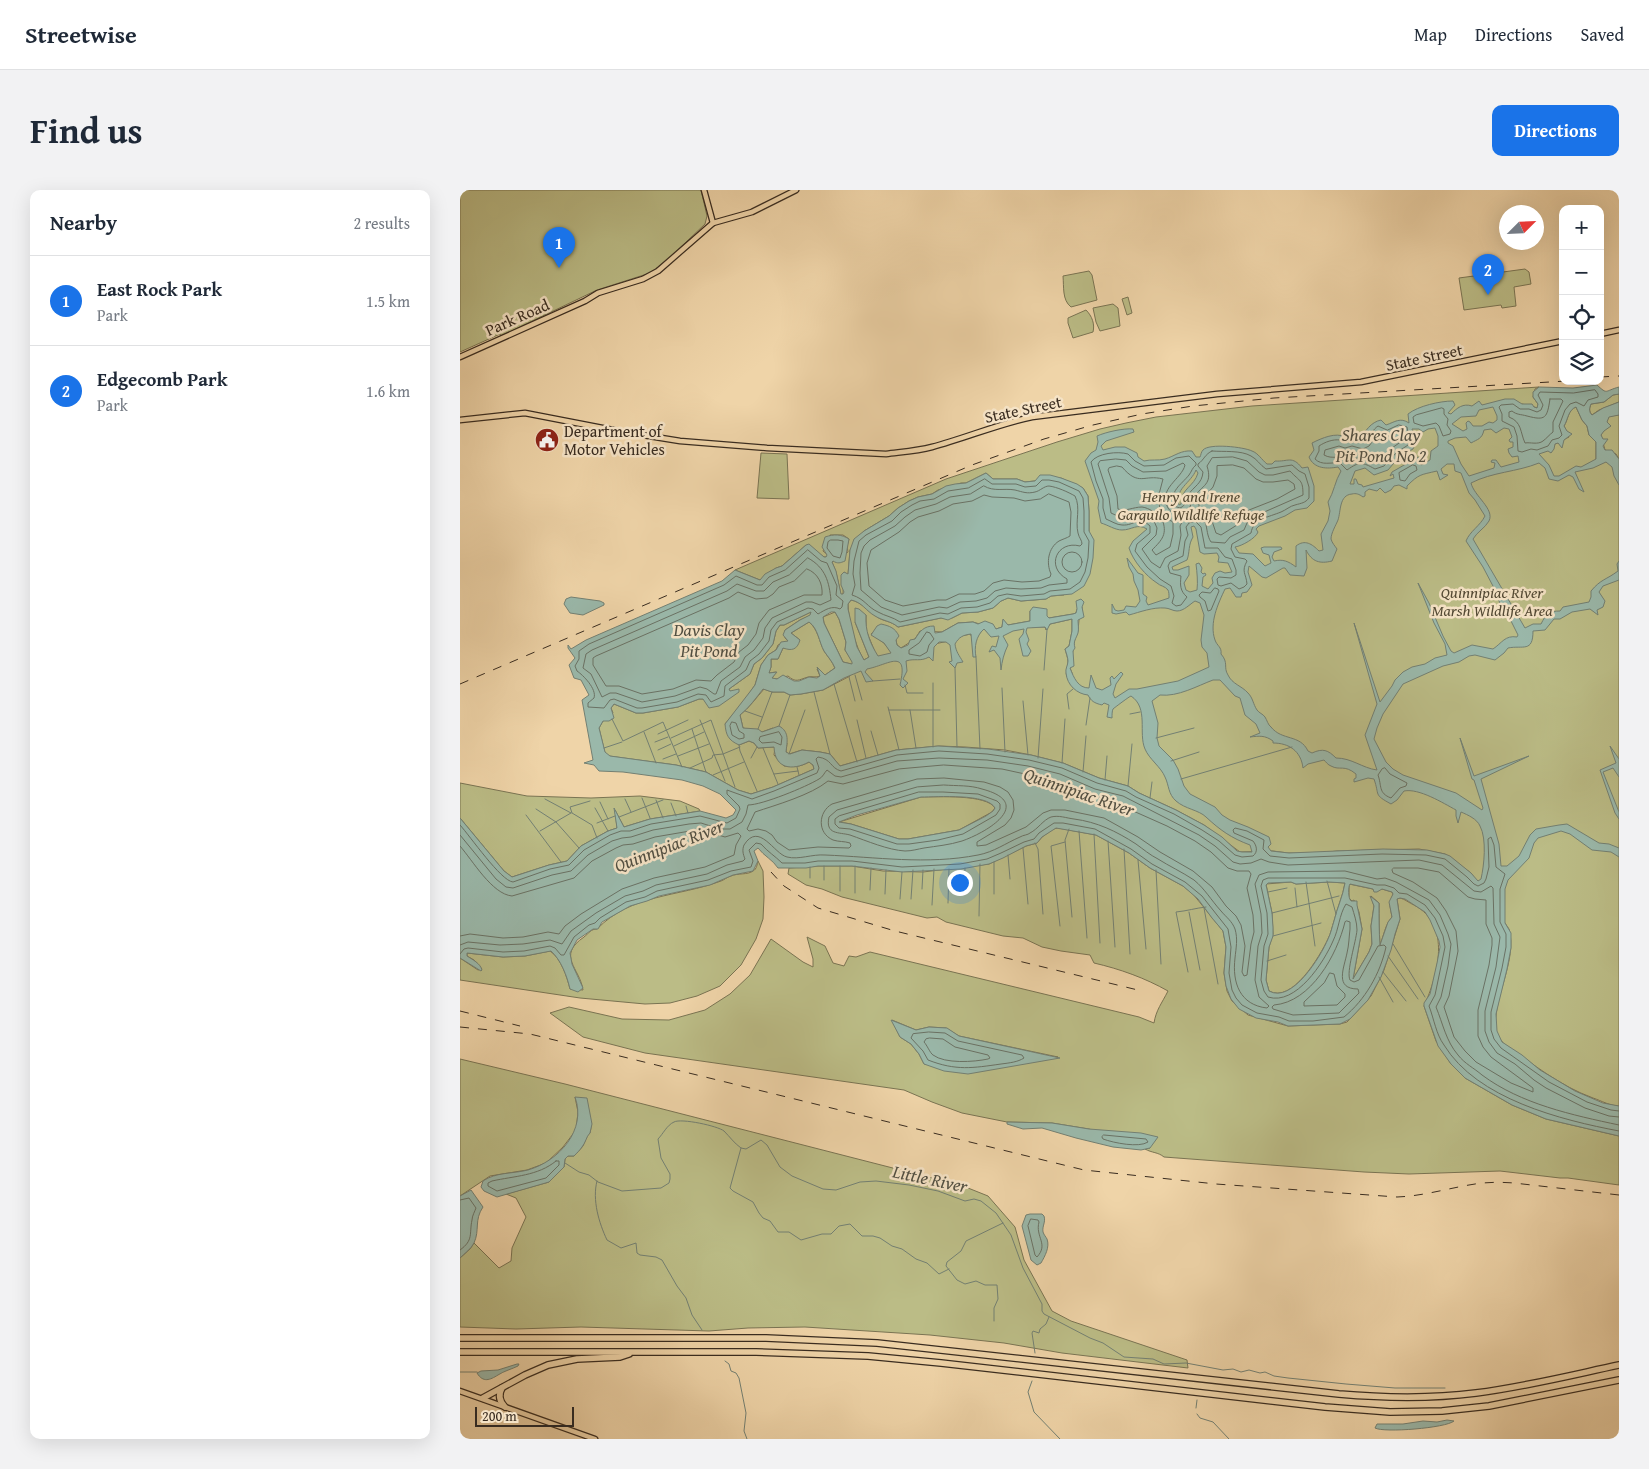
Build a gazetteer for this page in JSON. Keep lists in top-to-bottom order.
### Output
{
  "streets": {
    "main road": ["Park Road", "State Street"]
  },
  "water": [
    "Shares Clay Pit Pond No 2",
    "Davis Clay Pit Pond",
    "Quinnipiac River",
    "Little River"
  ],
  "parks": ["Henry and Irene Garguilo Wildlife Refuge", "Quinnipiac River Marsh Wildlife Area"],
  "places": {
    "public building": ["Department of Motor Vehicles"]
  },
  "scale_bar": "200 m",
  "north": "top right",
  "page": {
    "header": "Streetwise",
    "nav": ["Map", "Directions", "Saved"],
    "title": "Find us",
    "buttons": "Directions",
    "heading": ["Nearby", "2 results"],
    "map_buttons": ["+", "−"],
    "pins": ["1", "2"],
    "list": [
      {
        "mark": "1",
        "name": "East Rock Park",
        "note": "Park",
        "value": "1.5 km"
      },
      {
        "mark": "2",
        "name": "Edgecomb Park",
        "note": "Park",
        "value": "1.6 km"
      }
    ],
    "scale": "200 m"
  }
}
